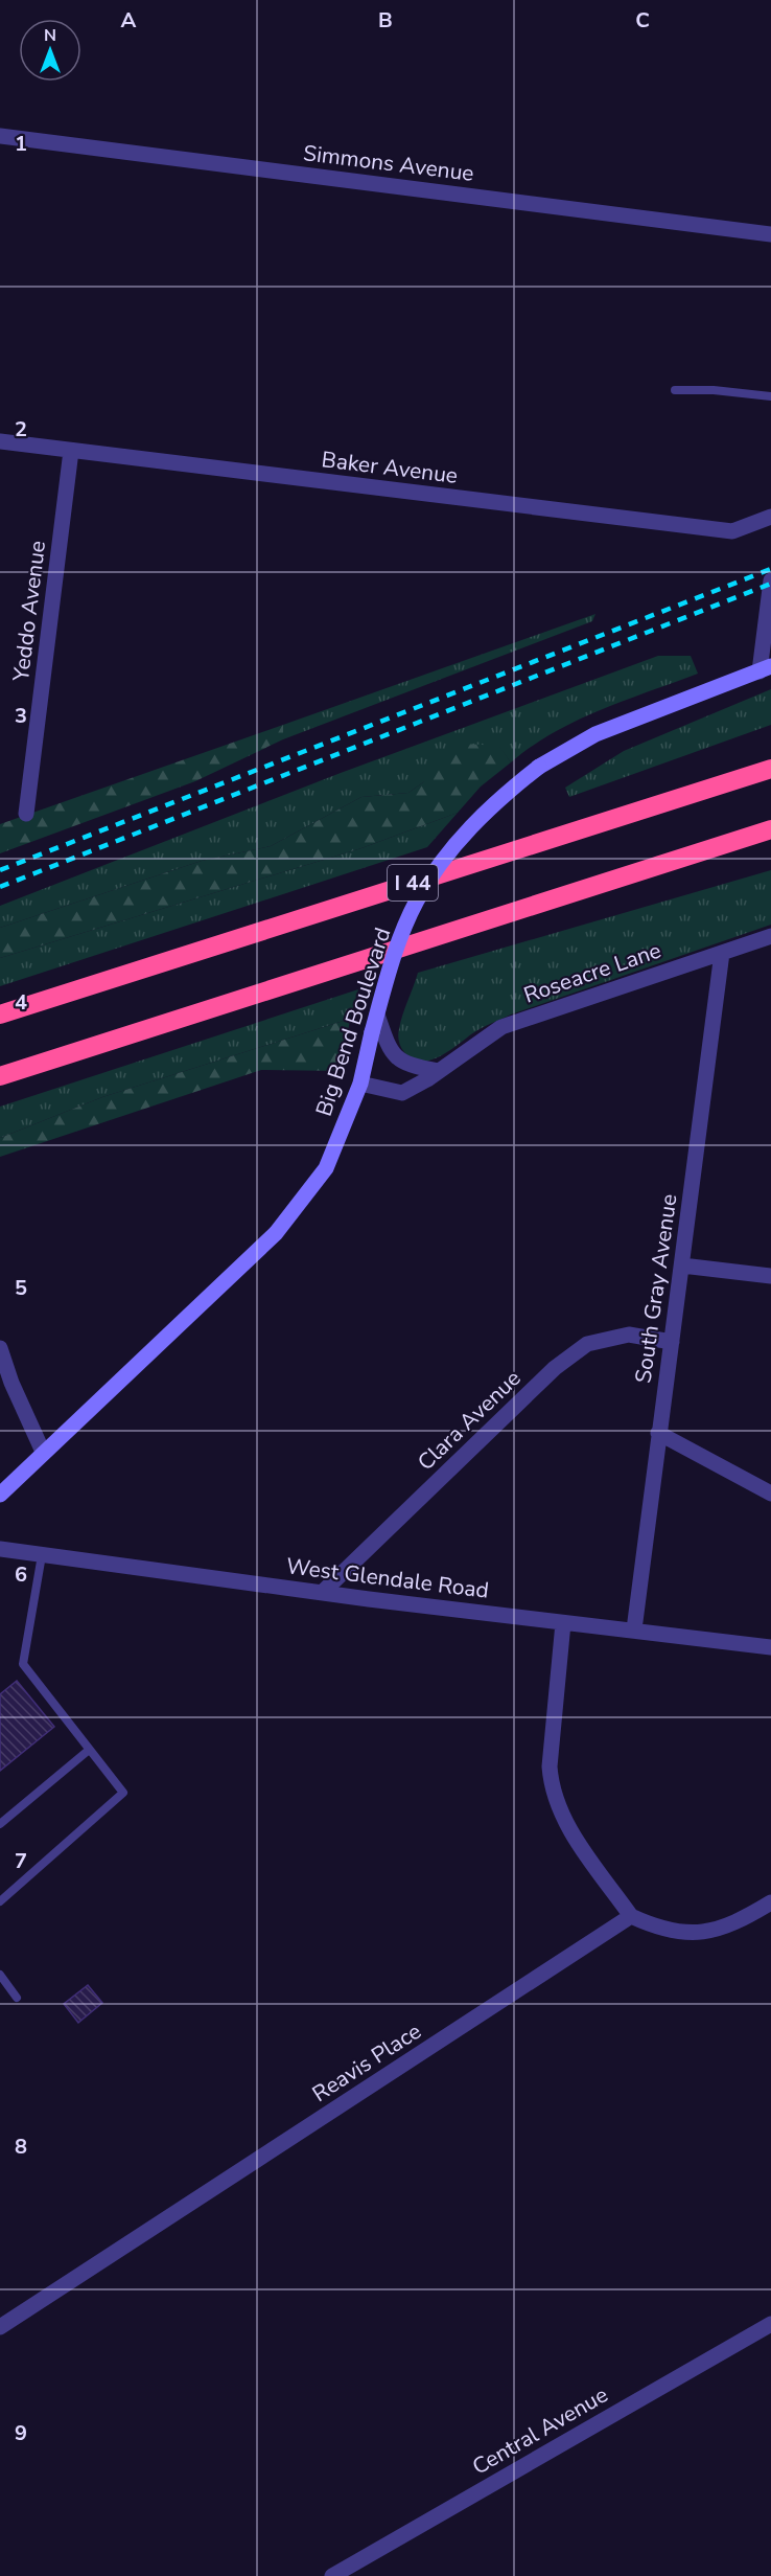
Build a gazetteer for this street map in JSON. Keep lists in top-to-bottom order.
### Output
{
  "streets": {
    "highway": ["I 44"],
    "main road": ["Big Bend Boulevard"],
    "street": [
      "Simmons Avenue",
      "Baker Avenue",
      "Yeddo Avenue",
      "Roseacre Lane",
      "South Gray Avenue",
      "Clara Avenue",
      "West Glendale Road",
      "Reavis Place",
      "Central Avenue"
    ]
  },
  "crossings": [
    ["Baker Avenue", "Yeddo Avenue"],
    ["Roseacre Lane", "Big Bend Boulevard"],
    ["Roseacre Lane", "South Gray Avenue"],
    ["South Gray Avenue", "Clara Avenue"],
    ["South Gray Avenue", "West Glendale Road"],
    ["Clara Avenue", "West Glendale Road"]
  ],
  "north": "top",
  "grid": {
    "columns": ["A", "B", "C"],
    "rows": [
      "1",
      "2",
      "3",
      "4",
      "5",
      "6",
      "7",
      "8",
      "9"
    ]
  }
}
